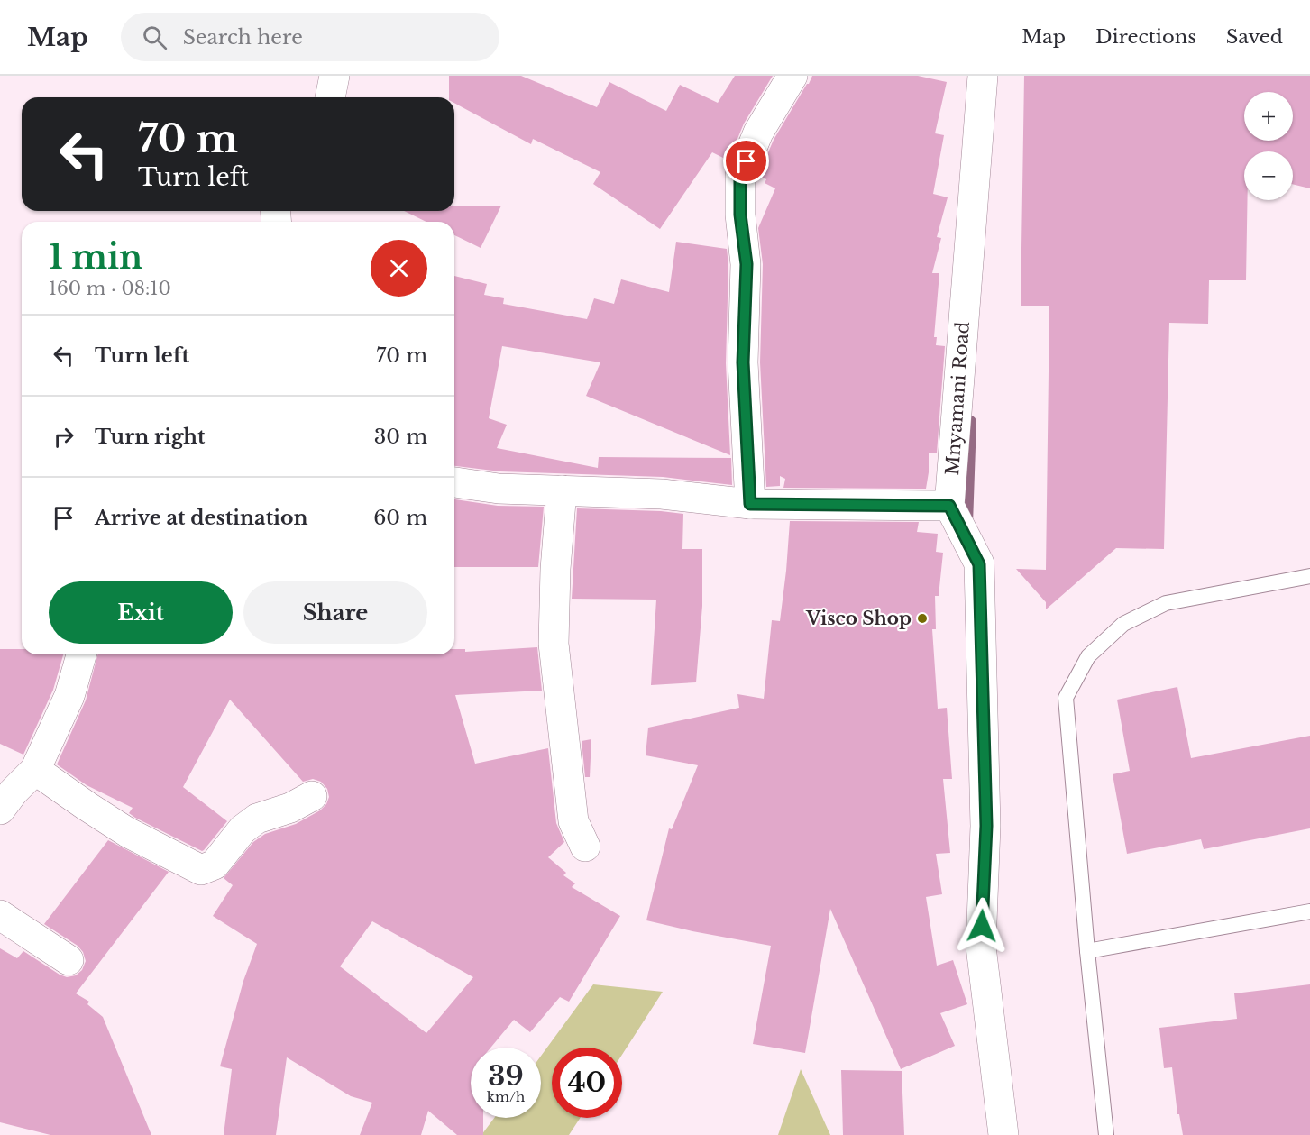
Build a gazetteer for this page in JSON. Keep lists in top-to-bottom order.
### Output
{
  "streets": {
    "street": ["Mnyamani Road"]
  },
  "places": ["Visco Shop"],
  "page": {
    "header": "Map",
    "search": "Search here",
    "nav": ["Map", "Directions", "Saved"],
    "map_buttons": ["+", "−"],
    "turn": ["70 m", "Turn left"],
    "heading": ["1 min", "160 m · 08:10"],
    "list": [
      {
        "name": "Turn left",
        "value": "70 m"
      },
      {
        "name": "Turn right",
        "value": "30 m"
      },
      {
        "name": "Arrive at destination",
        "value": "60 m"
      }
    ],
    "buttons": ["Exit", "Share"],
    "speed": "39 km/h",
    "limit": "40"
  }
}
